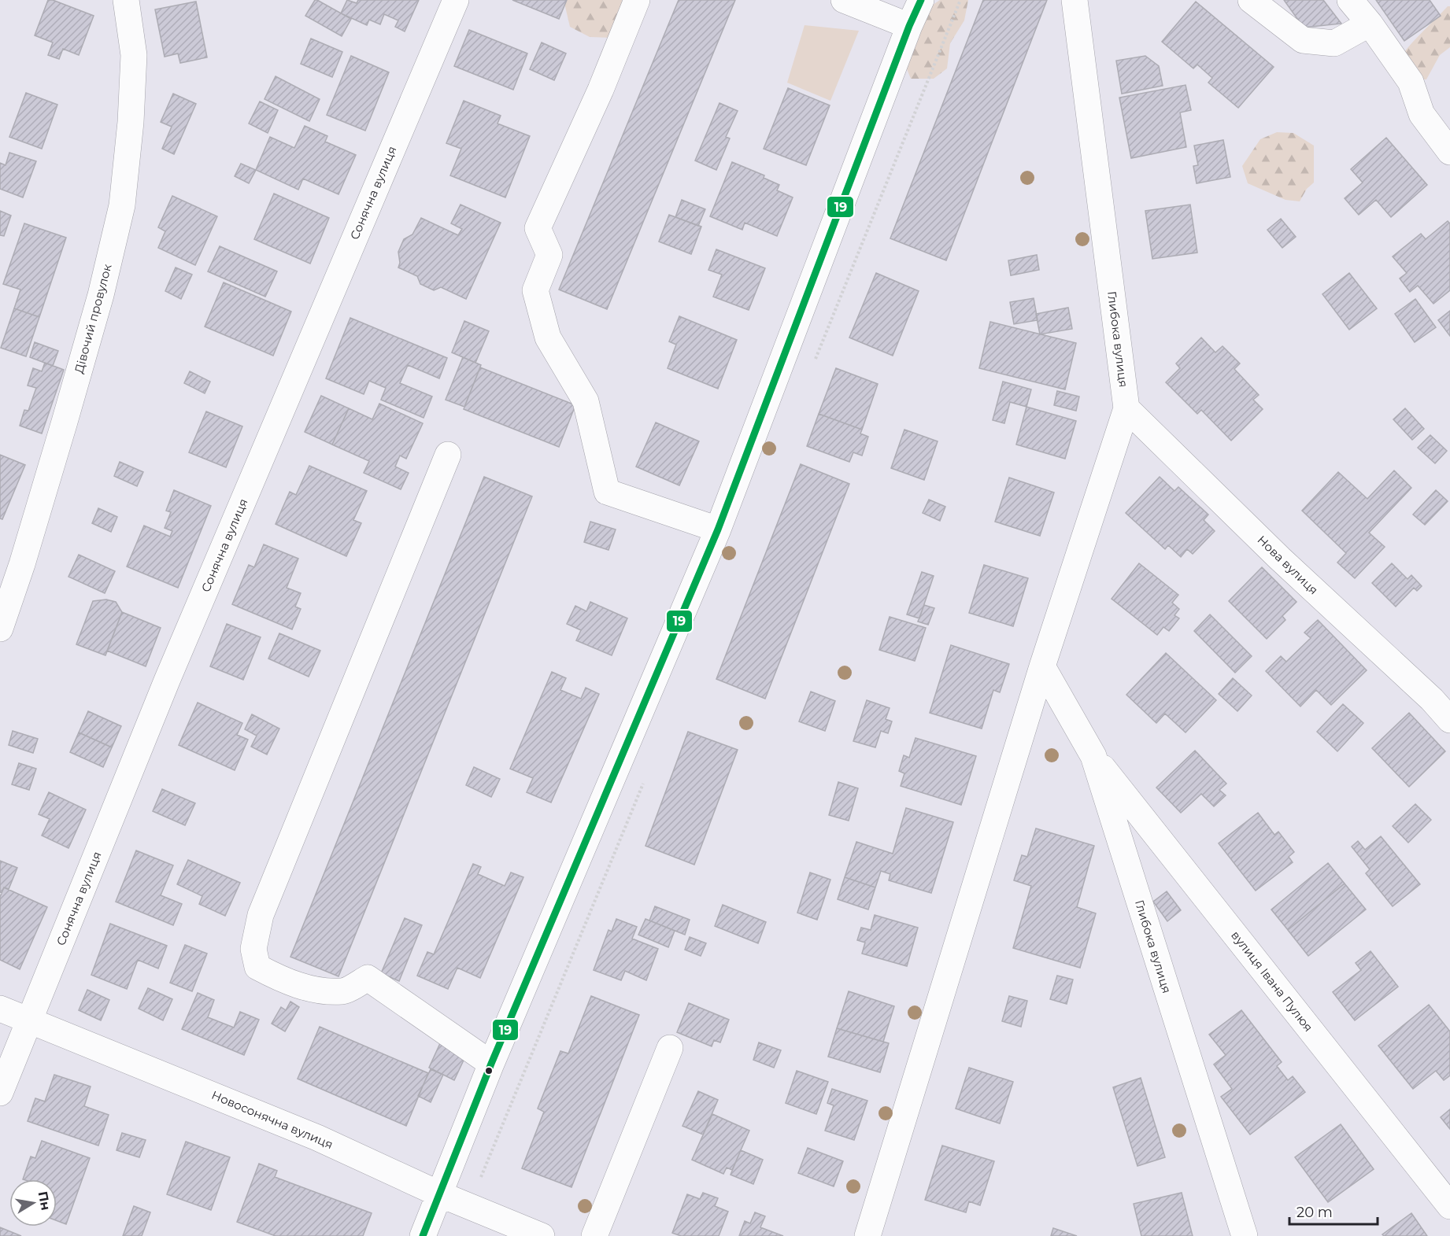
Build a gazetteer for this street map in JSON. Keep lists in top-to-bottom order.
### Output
{
  "streets": {
    "street": [
      "Сонячна вулиця",
      "Дівочий провулок",
      "Глибока вулиця",
      "Нова вулиця",
      "вулиця Івана Пулюя",
      "Новосонячна вулиця"
    ]
  },
  "crossings": [
    ["Сонячна вулиця", "Новосонячна вулиця"],
    ["Глибока вулиця", "Нова вулиця"],
    ["Глибока вулиця", "вулиця Івана Пулюя"]
  ],
  "lines": ["transit line 19"],
  "scale_bar": "20 m",
  "north": "right"
}
